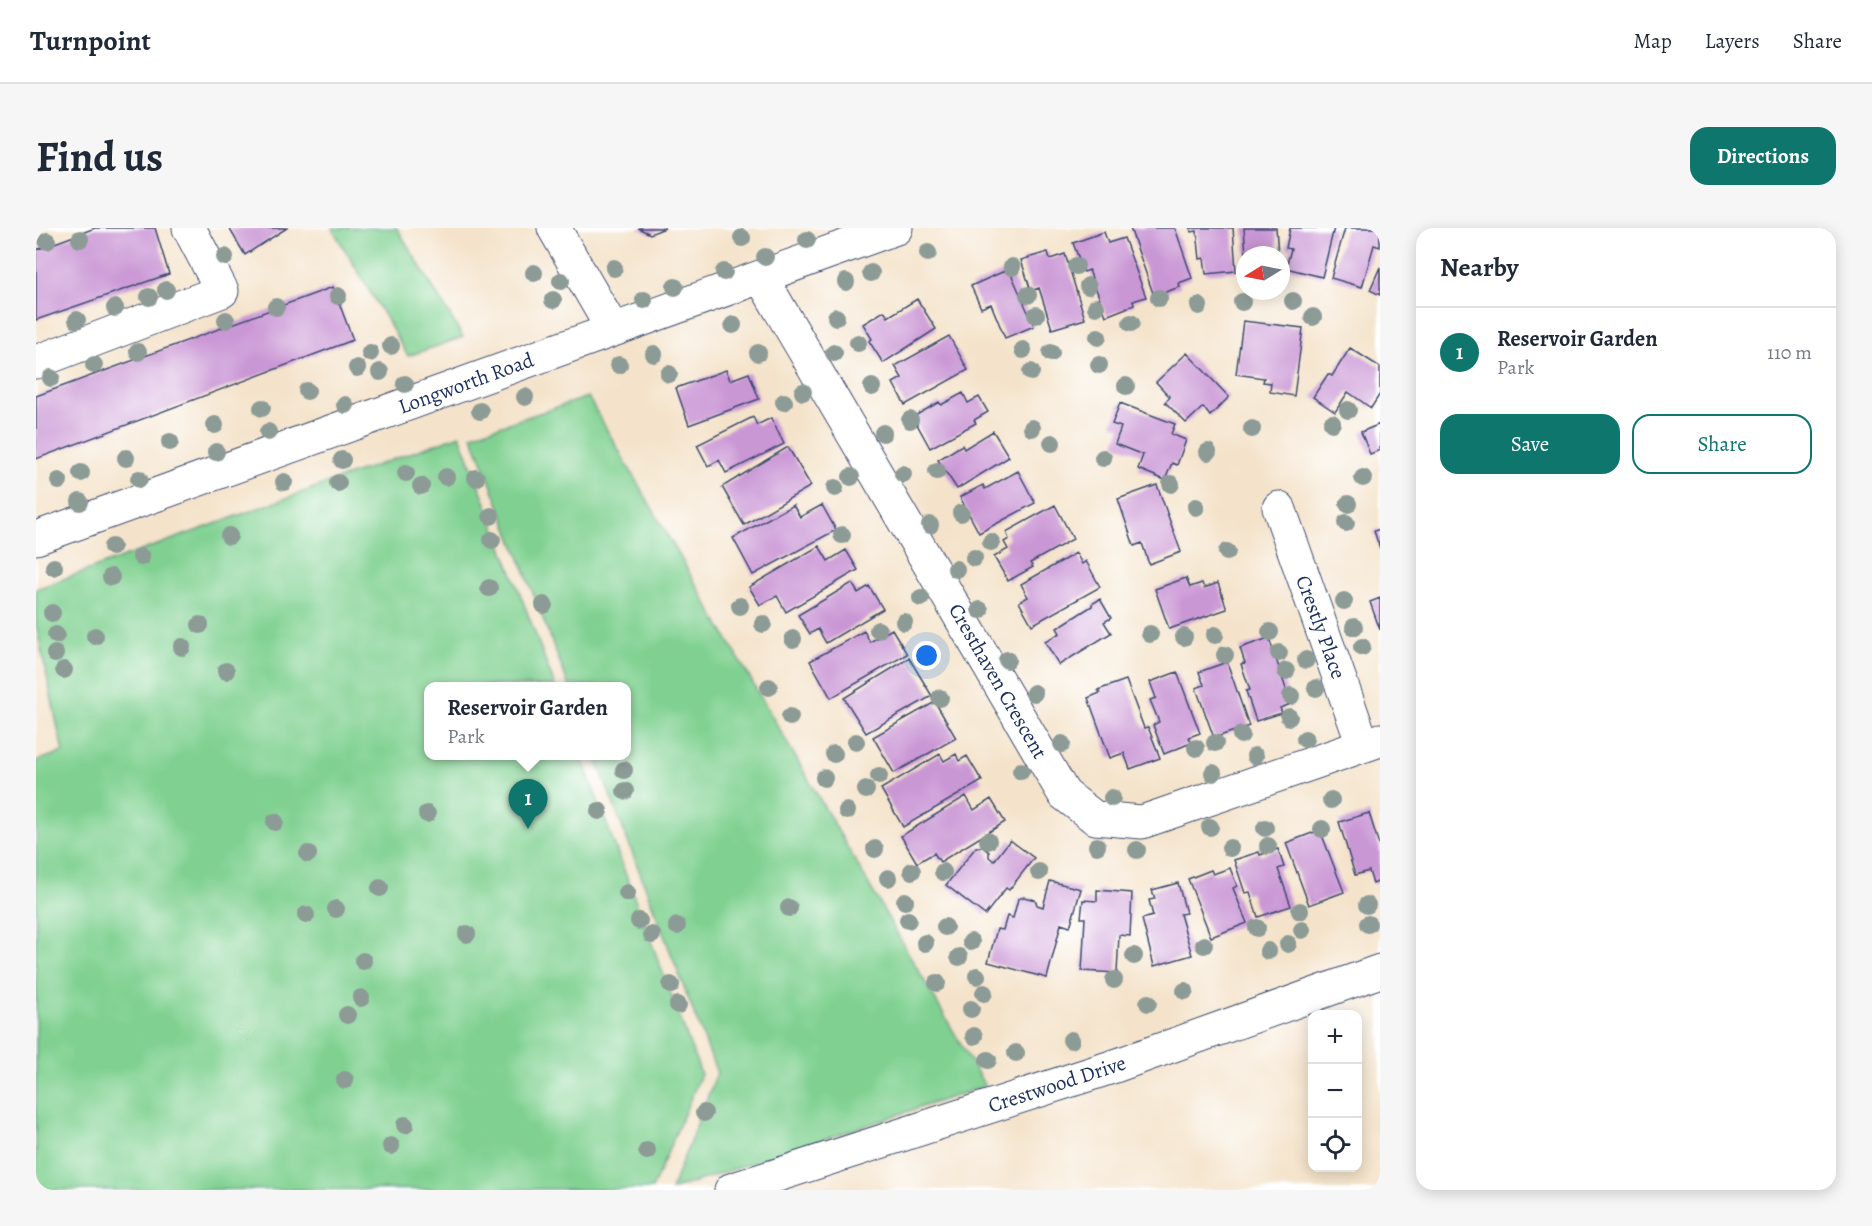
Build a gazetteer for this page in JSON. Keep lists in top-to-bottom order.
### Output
{
  "streets": {
    "street": [
      "Longworth Road",
      "Crestly Place",
      "Cresthaven Crescent",
      "Crestwood Drive"
    ]
  },
  "crossings": [
    ["Longworth Road", "Cresthaven Crescent"],
    ["Crestly Place", "Cresthaven Crescent"]
  ],
  "north": "left",
  "page": {
    "header": "Turnpoint",
    "nav": ["Map", "Layers", "Share"],
    "buttons": [
      "Directions",
      ["Save", "Share"]
    ],
    "title": "Find us",
    "heading": "Nearby",
    "list": [
      {
        "mark": "1",
        "name": "Reservoir Garden",
        "note": "Park",
        "value": "110 m"
      }
    ],
    "popup": ["Reservoir Garden", "Park"],
    "pins": "1",
    "map_buttons": ["+", "−"]
  }
}
